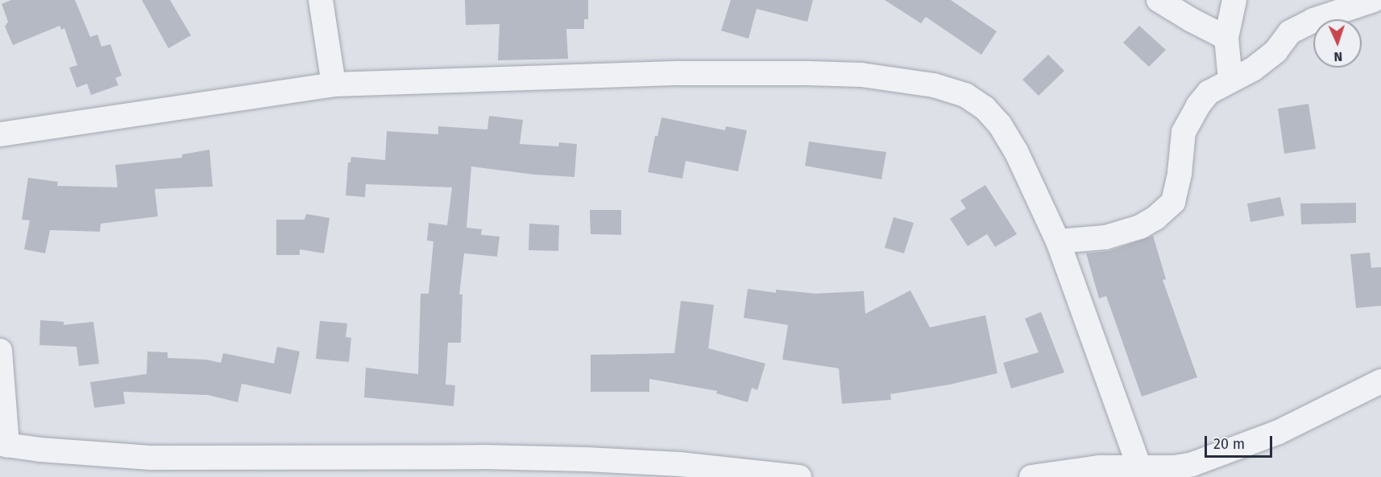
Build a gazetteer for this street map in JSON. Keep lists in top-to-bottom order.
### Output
{
  "scale_bar": "20 m",
  "north": "bottom"
}
